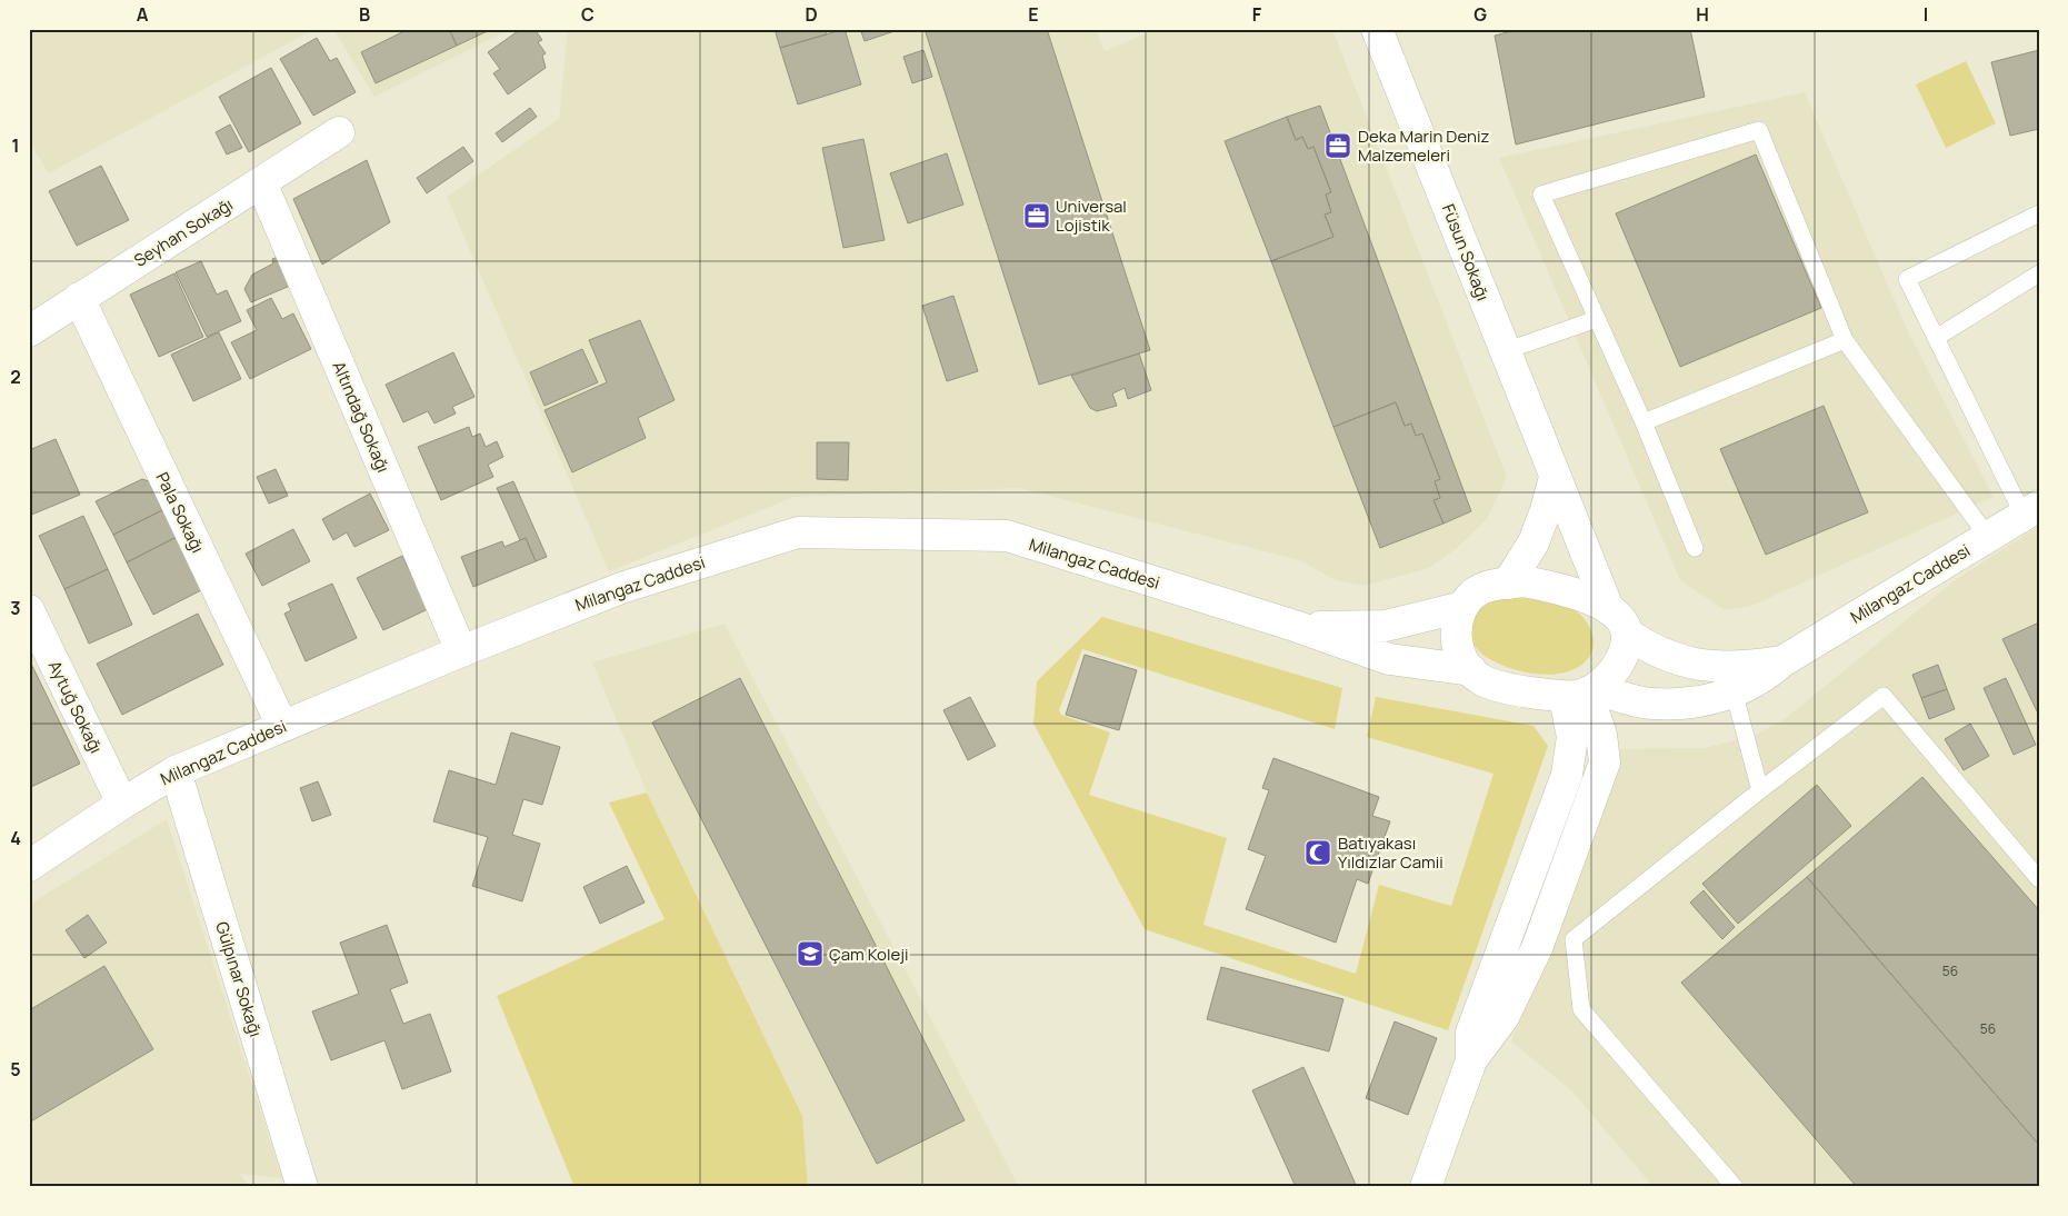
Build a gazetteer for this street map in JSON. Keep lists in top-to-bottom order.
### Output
{
  "streets": {
    "street": [
      "Seyhan Sokağı",
      "Füsun Sokağı",
      "Altındağ Sokağı",
      "Pala Sokağı",
      "Milangaz Caddesi",
      "Aytuğ Sokağı",
      "Gülpınar Sokağı"
    ]
  },
  "crossings": [
    ["Seyhan Sokağı", "Altındağ Sokağı"],
    ["Seyhan Sokağı", "Pala Sokağı"],
    ["Füsun Sokağı", "Milangaz Caddesi"],
    ["Altındağ Sokağı", "Milangaz Caddesi"],
    ["Pala Sokağı", "Milangaz Caddesi"],
    ["Milangaz Caddesi", "Aytuğ Sokağı"],
    ["Milangaz Caddesi", "Gülpınar Sokağı"]
  ],
  "places": {
    "office": ["Deka Marin Deniz Malzemeleri", "Universal Lojistik"],
    "mosque": ["Batıyakası Yıldızlar Camii"],
    "school or university": ["Çam Koleji"]
  },
  "house_numbers": ["56", "56"],
  "grid": {
    "columns": [
      "A",
      "B",
      "C",
      "D",
      "E",
      "F",
      "G",
      "H",
      "I"
    ],
    "rows": [
      "1",
      "2",
      "3",
      "4",
      "5"
    ]
  }
}
